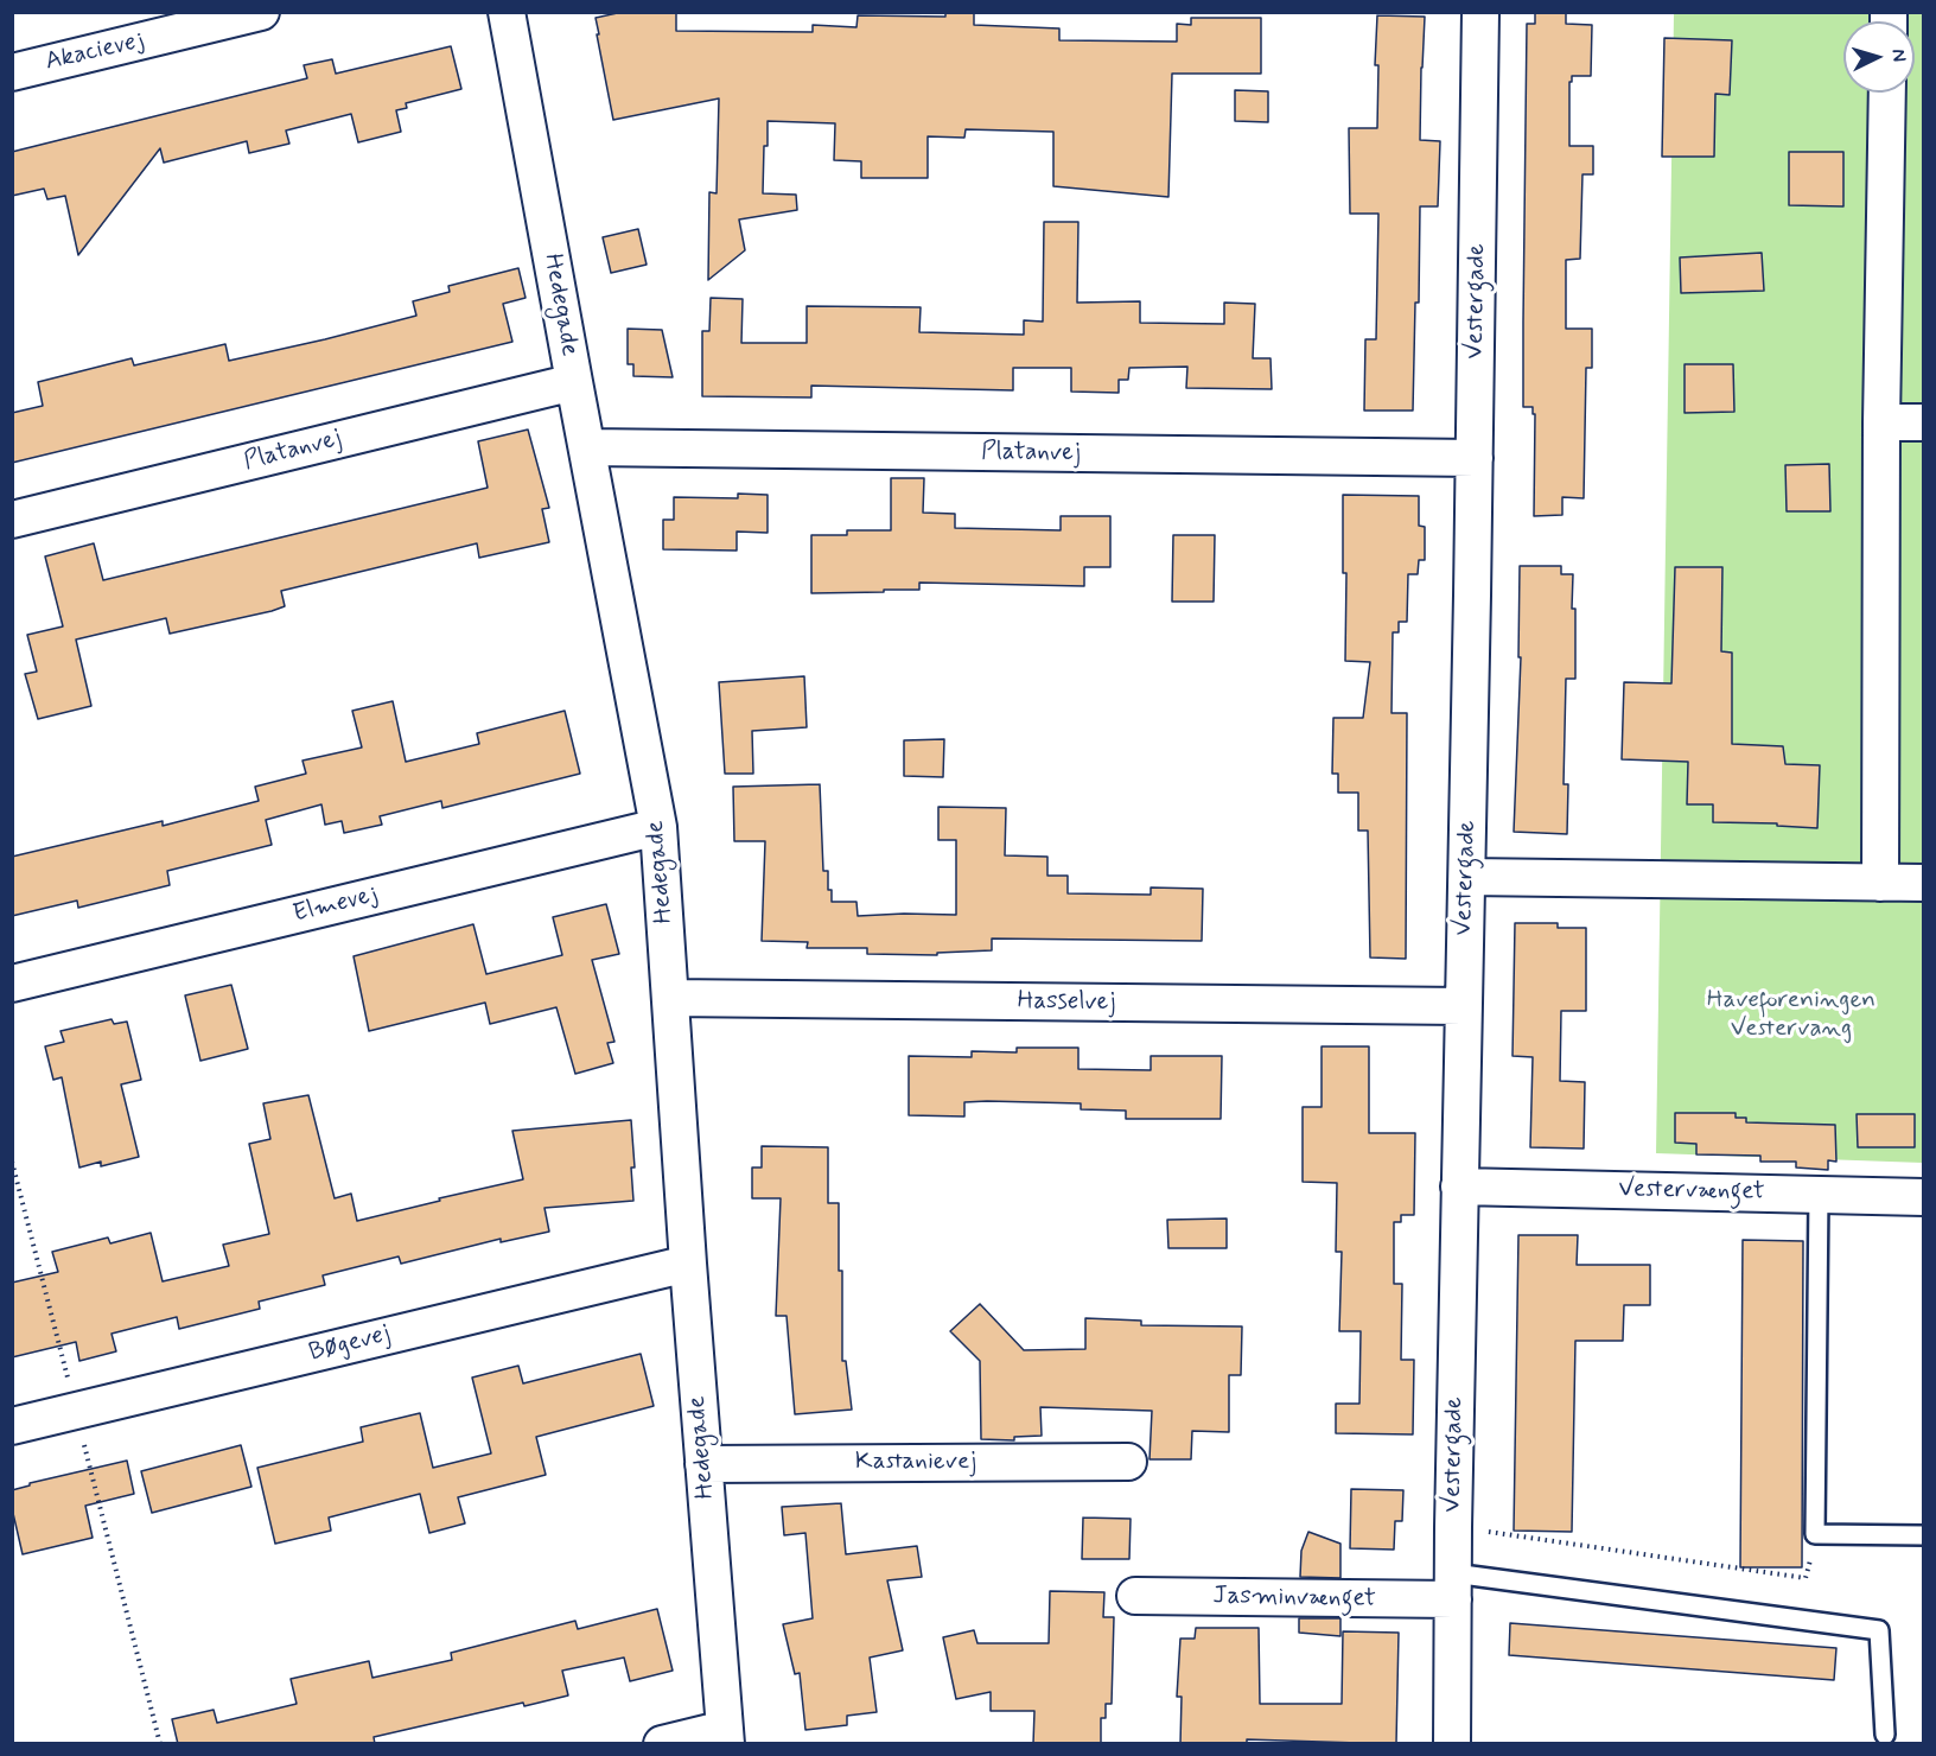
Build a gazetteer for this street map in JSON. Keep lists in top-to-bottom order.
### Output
{
  "streets": {
    "street": [
      "Akacievej",
      "Vestergade",
      "Hedegade",
      "Platanvej",
      "Elmevej",
      "Hasselvej",
      "Vestervænget",
      "Bøgevej",
      "Kastanievej",
      "Jasminvænget"
    ]
  },
  "crossings": [
    ["Vestergade", "Platanvej"],
    ["Vestergade", "Hasselvej"],
    ["Vestergade", "Vestervænget"],
    ["Vestergade", "Jasminvænget"],
    ["Hedegade", "Platanvej"],
    ["Hedegade", "Elmevej"],
    ["Hedegade", "Hasselvej"],
    ["Hedegade", "Bøgevej"],
    ["Hedegade", "Kastanievej"]
  ],
  "parks": ["Haveforeningen Vestervang"],
  "north": "right"
}
